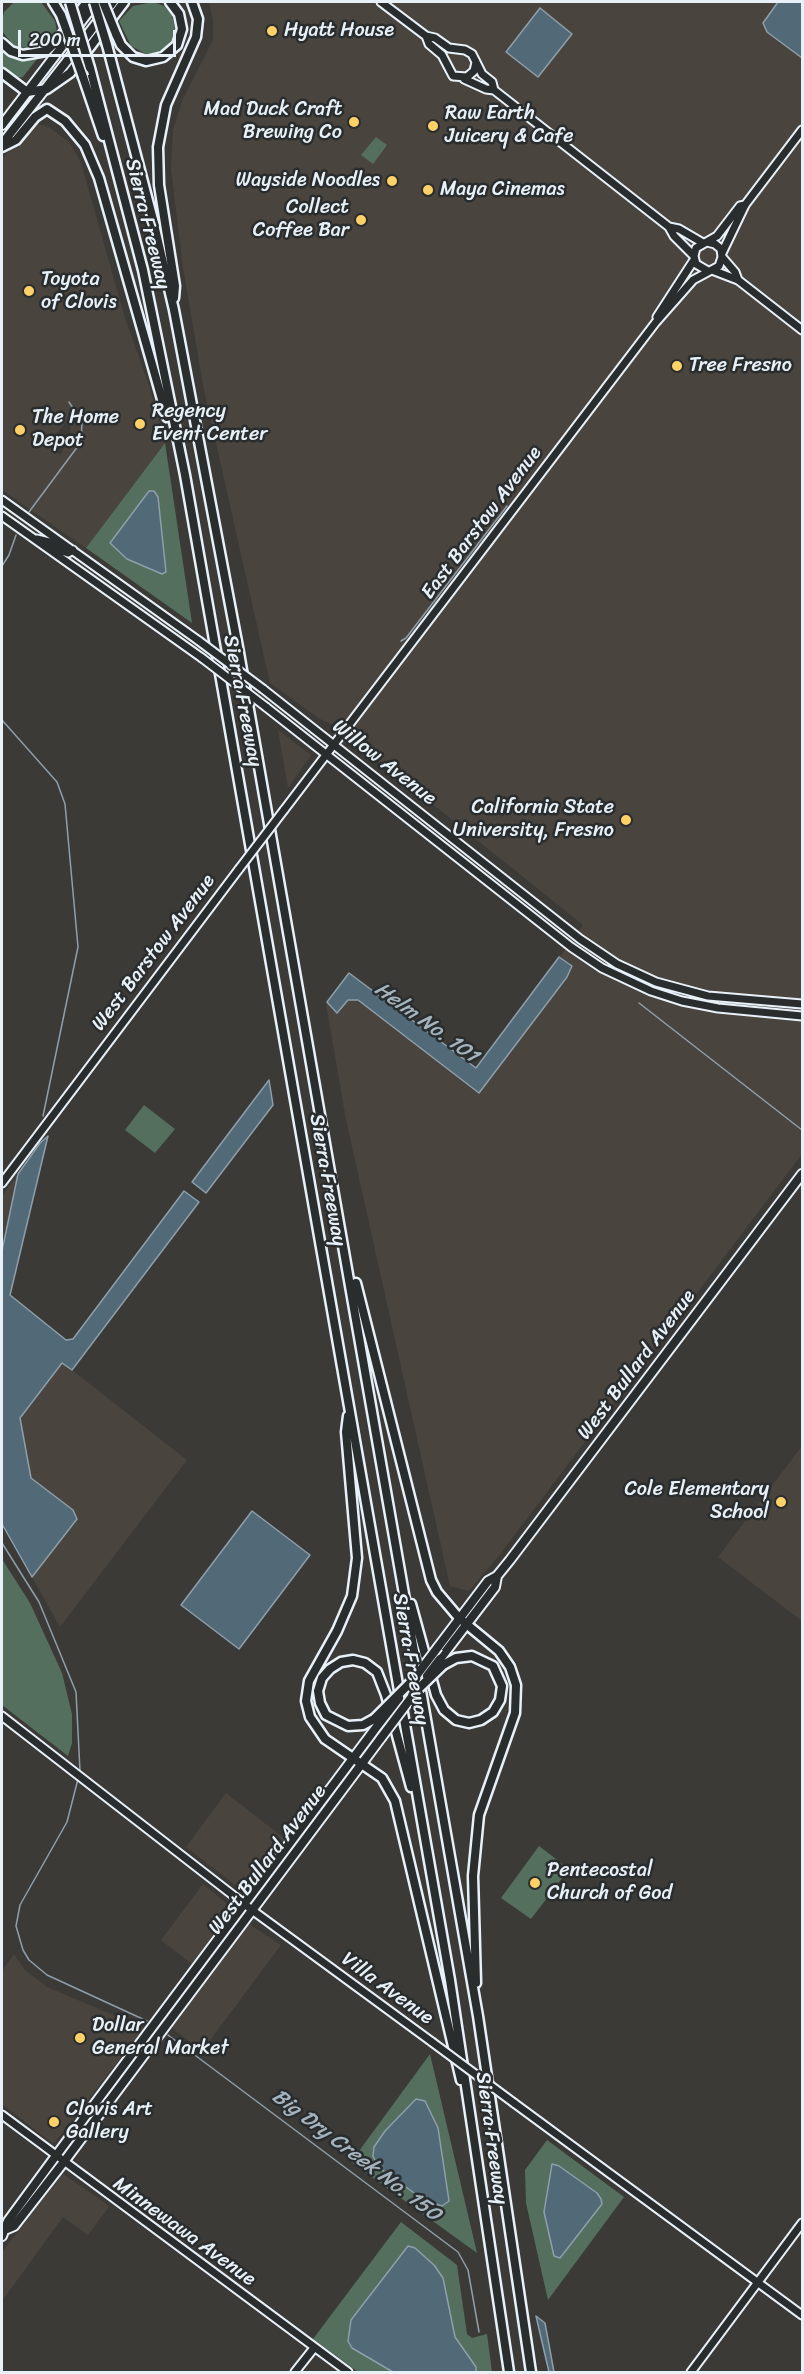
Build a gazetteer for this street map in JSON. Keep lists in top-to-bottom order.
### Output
{
  "streets": {
    "highway": ["Sierra Freeway"],
    "main road": [
      "East Barstow Avenue",
      "Willow Avenue",
      "West Barstow Avenue",
      "West Bullard Avenue",
      "Villa Avenue",
      "Minnewawa Avenue"
    ]
  },
  "crossings": [
    ["East Barstow Avenue", "Willow Avenue"],
    ["East Barstow Avenue", "West Barstow Avenue"],
    ["Willow Avenue", "West Barstow Avenue"],
    ["West Bullard Avenue", "Villa Avenue"],
    ["West Bullard Avenue", "Minnewawa Avenue"]
  ],
  "water": ["Helm No. 101", "Big Dry Creek No. 150"],
  "places": [
    "Hyatt House",
    "Mad Duck Craft Brewing Co",
    "Raw Earth Juicery & Cafe",
    "Wayside Noodles",
    "Maya Cinemas",
    "Collect Coffee Bar",
    "Toyota of Clovis",
    "Tree Fresno",
    "Regency Event Center",
    "The Home Depot",
    "California State University, Fresno",
    "Cole Elementary School",
    "Pentecostal Church of God",
    "Dollar General Market",
    "Clovis Art Gallery"
  ],
  "scale_bar": "200 m"
}
